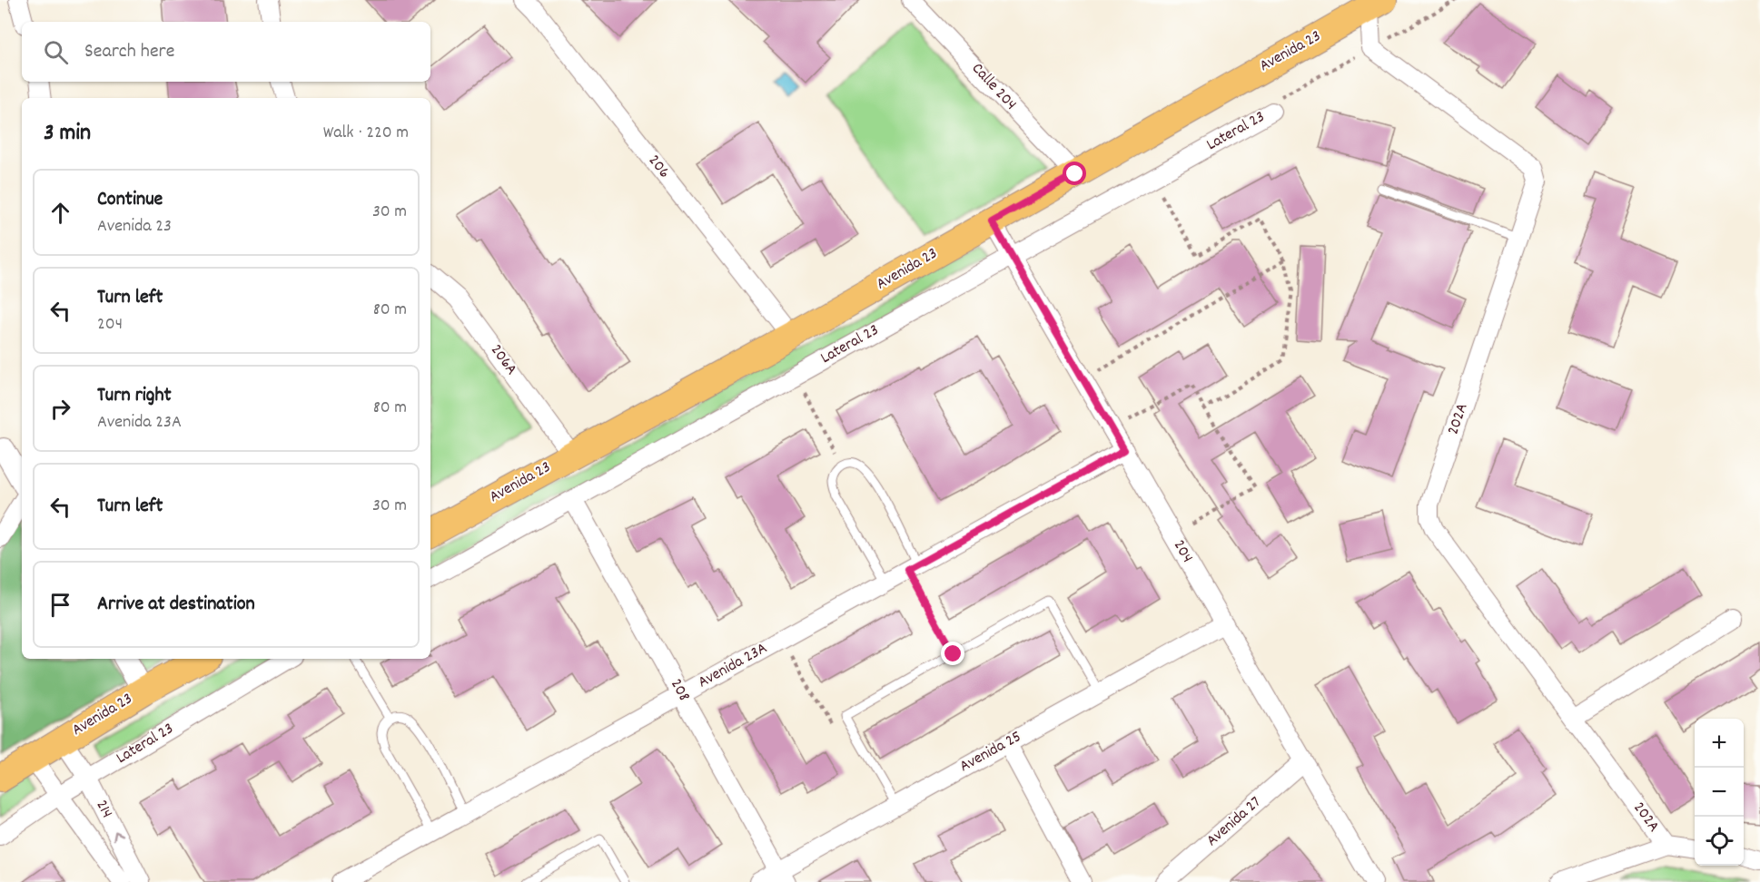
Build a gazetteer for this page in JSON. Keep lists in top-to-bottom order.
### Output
{
  "streets": {
    "main road": ["Avenida 23"],
    "street": [
      "Calle 204",
      "Lateral 23",
      "206",
      "206A",
      "202A",
      "204",
      "Avenida 23A",
      "208",
      "Avenida 25",
      "214",
      "Avenida 27"
    ]
  },
  "crossings": [
    ["Avenida 23", "Calle 204"],
    ["Avenida 23", "206"],
    ["Avenida 23", "206A"],
    ["Avenida 23", "202A"],
    ["Avenida 23", "204"],
    ["Avenida 23", "214"],
    ["Lateral 23", "204"],
    ["Lateral 23", "208"],
    ["Lateral 23", "214"],
    ["204", "Avenida 23A"],
    ["204", "Avenida 25"],
    ["204", "Avenida 27"],
    ["Avenida 23A", "208"],
    ["208", "Avenida 25"]
  ],
  "page": {
    "search": "Search here",
    "heading": ["3 min", "Walk · 220 m"],
    "list": [
      ["Continue", "Avenida 23", "30 m"],
      ["Turn left", "204", "80 m"],
      ["Turn right", "Avenida 23A", "80 m"],
      ["Turn left", "30 m"],
      "Arrive at destination"
    ],
    "map_buttons": ["+", "−"]
  }
}
